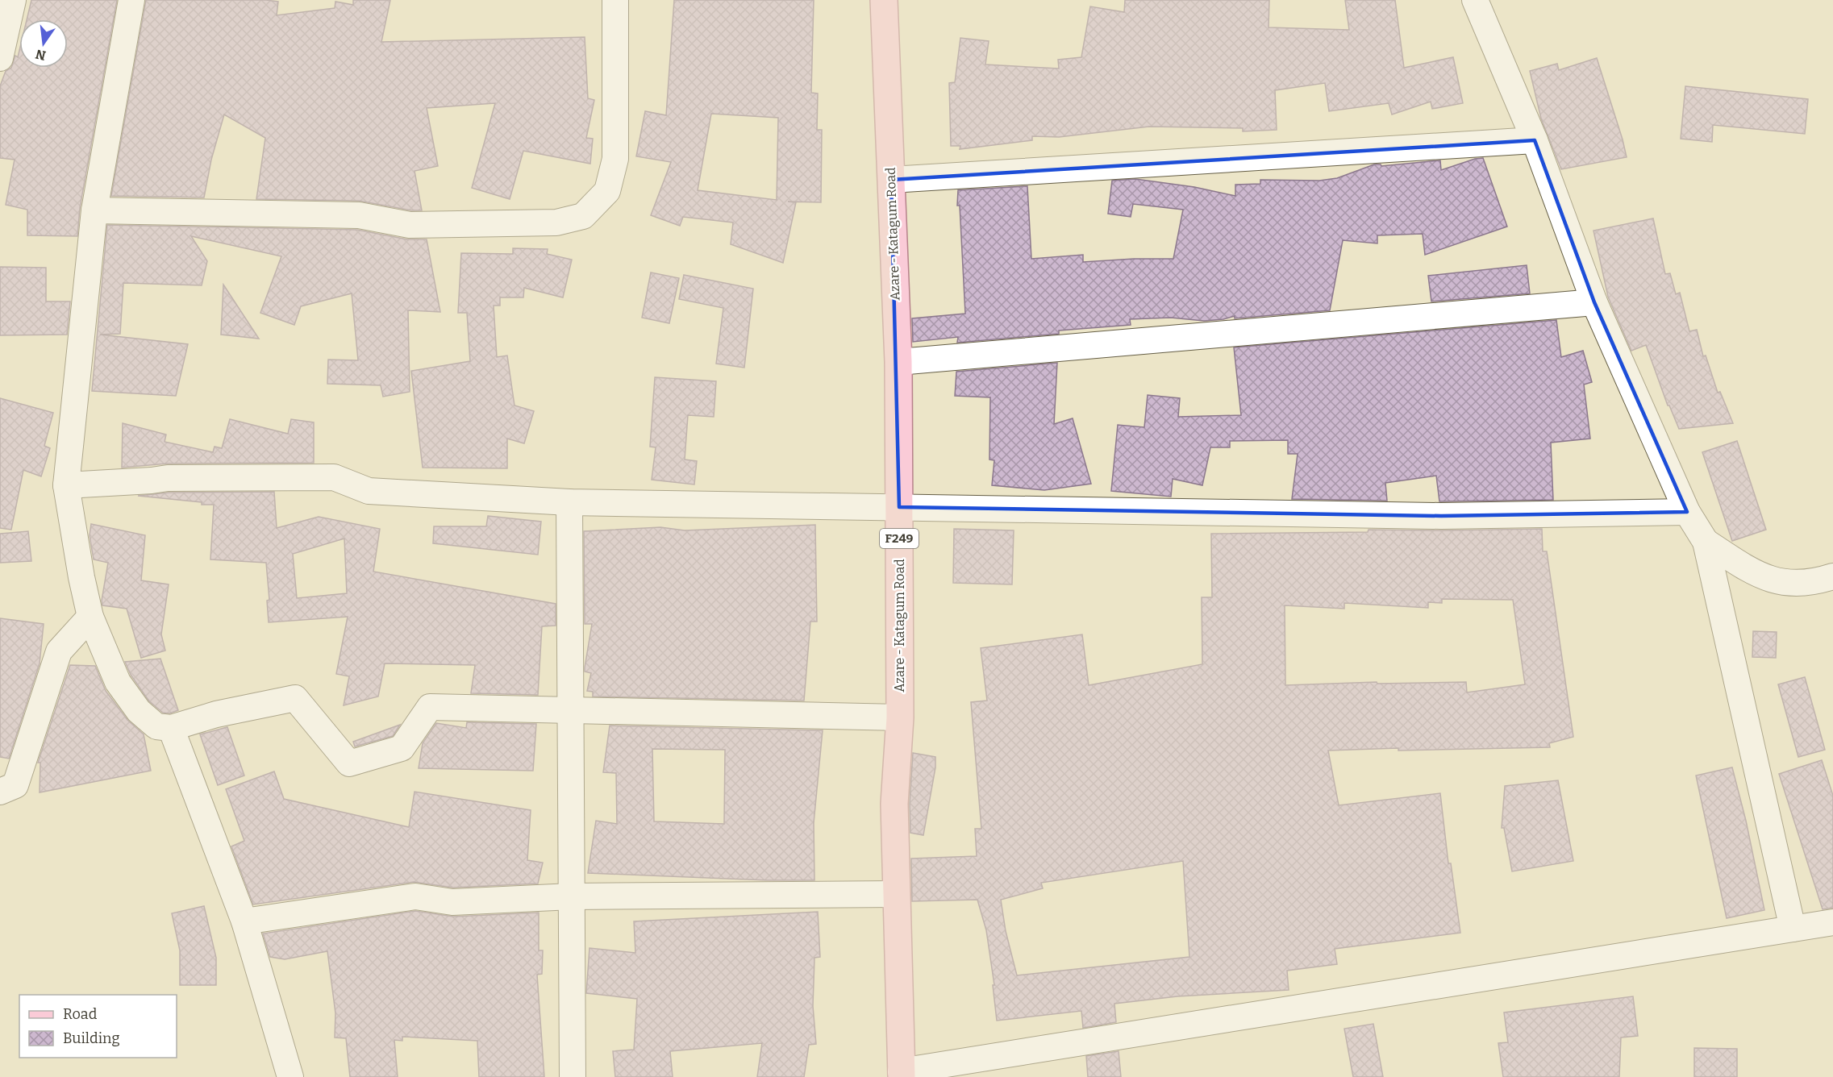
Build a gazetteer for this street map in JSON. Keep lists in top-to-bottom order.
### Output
{
  "streets": {
    "main road": ["Azare - Katagum Road", "F249"]
  },
  "legend": ["Road", "Building"],
  "north": "bottom"
}
